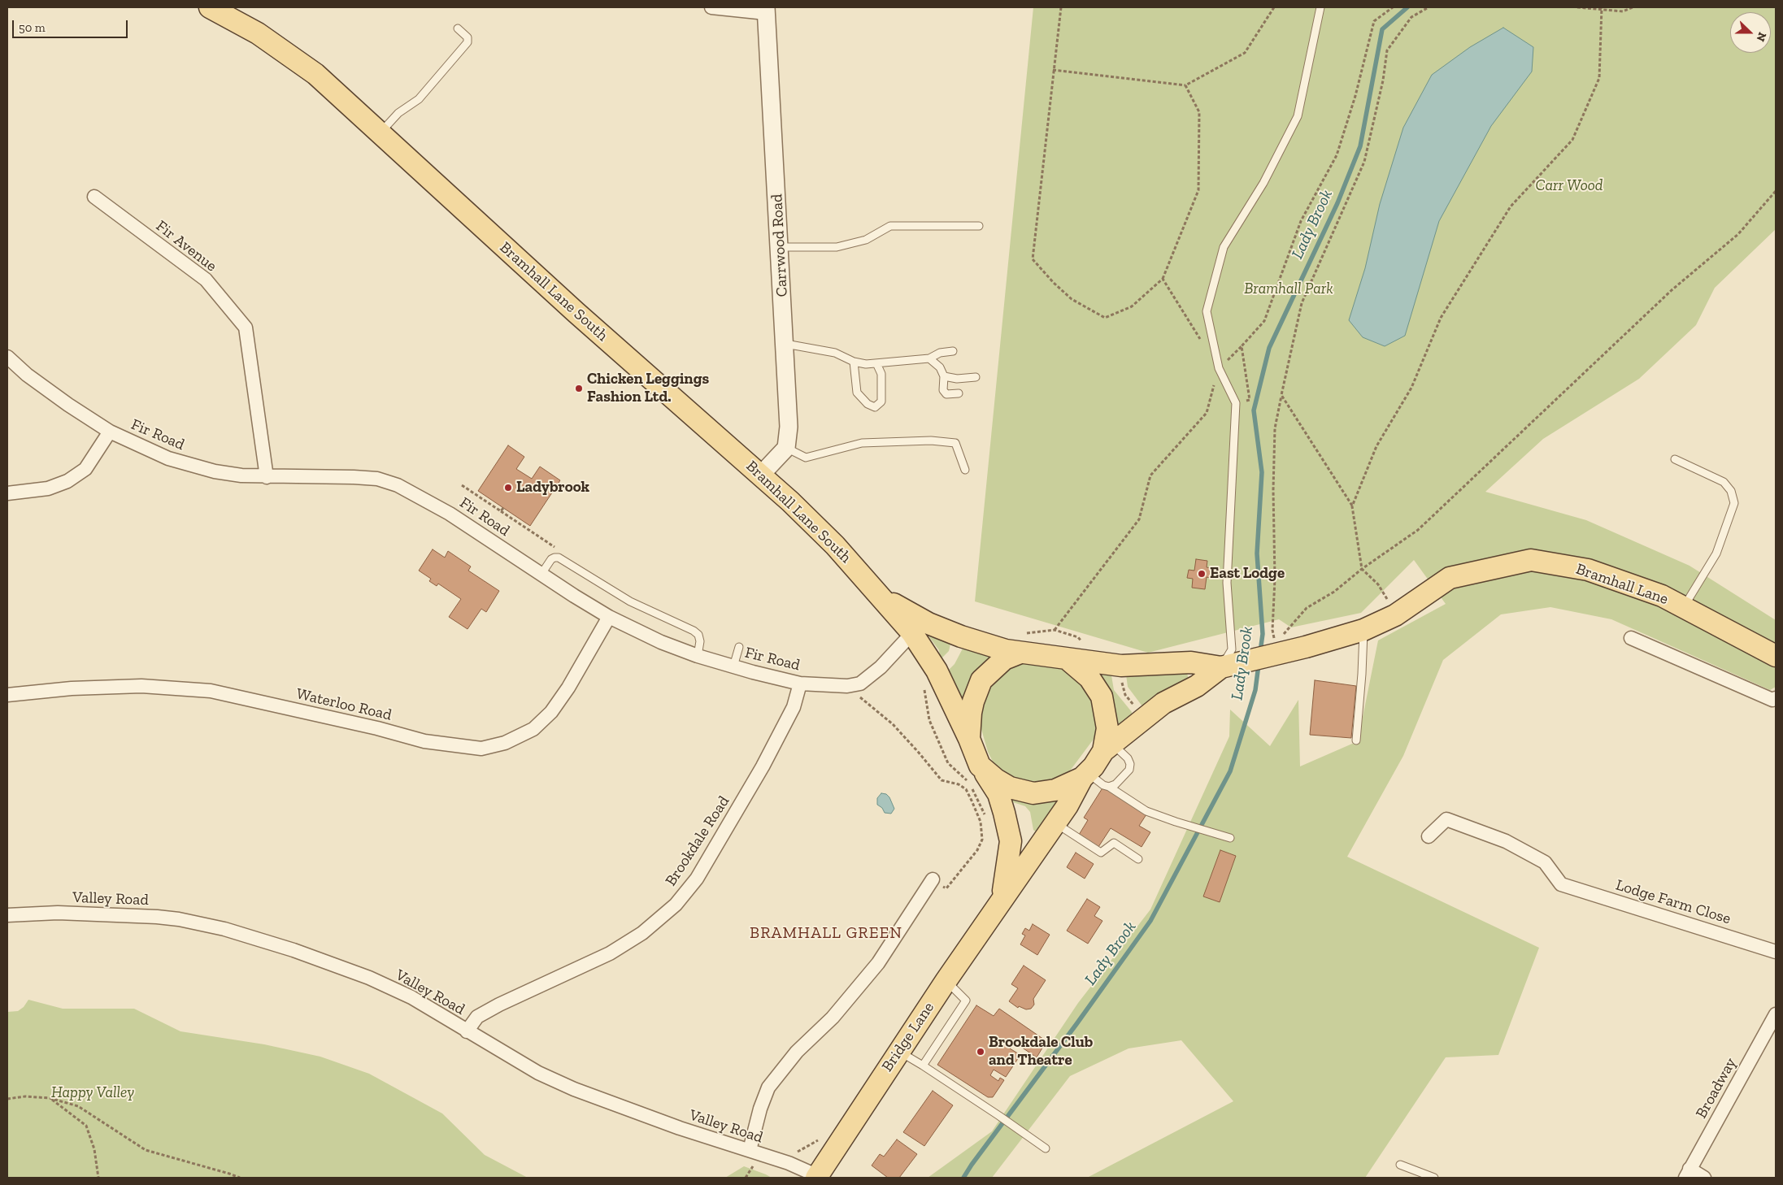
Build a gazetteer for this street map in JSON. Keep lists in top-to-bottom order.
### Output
{
  "streets": {
    "main road": ["Bramhall Lane South", "Bramhall Lane", "Bridge Lane"],
    "street": [
      "Carrwood Road",
      "Fir Avenue",
      "Fir Road",
      "Waterloo Road",
      "Brookdale Road",
      "Valley Road",
      "Lodge Farm Close",
      "Broadway"
    ]
  },
  "crossings": [
    ["Fir Avenue", "Fir Road"],
    ["Bramhall Lane South", "Fir Road"],
    ["Bramhall Lane South", "Bridge Lane"],
    ["Fir Road", "Waterloo Road"],
    ["Fir Road", "Brookdale Road"],
    ["Brookdale Road", "Valley Road"],
    ["Valley Road", "Bridge Lane"]
  ],
  "districts": ["BRAMHALL GREEN"],
  "water": ["Lady Brook"],
  "parks": ["Carr Wood", "Bramhall Park", "Happy Valley"],
  "places": [
    "Chicken Leggings Fashion Ltd.",
    "Ladybrook",
    "East Lodge",
    "Brookdale Club and Theatre"
  ],
  "scale_bar": "50 m",
  "north": "right"
}
